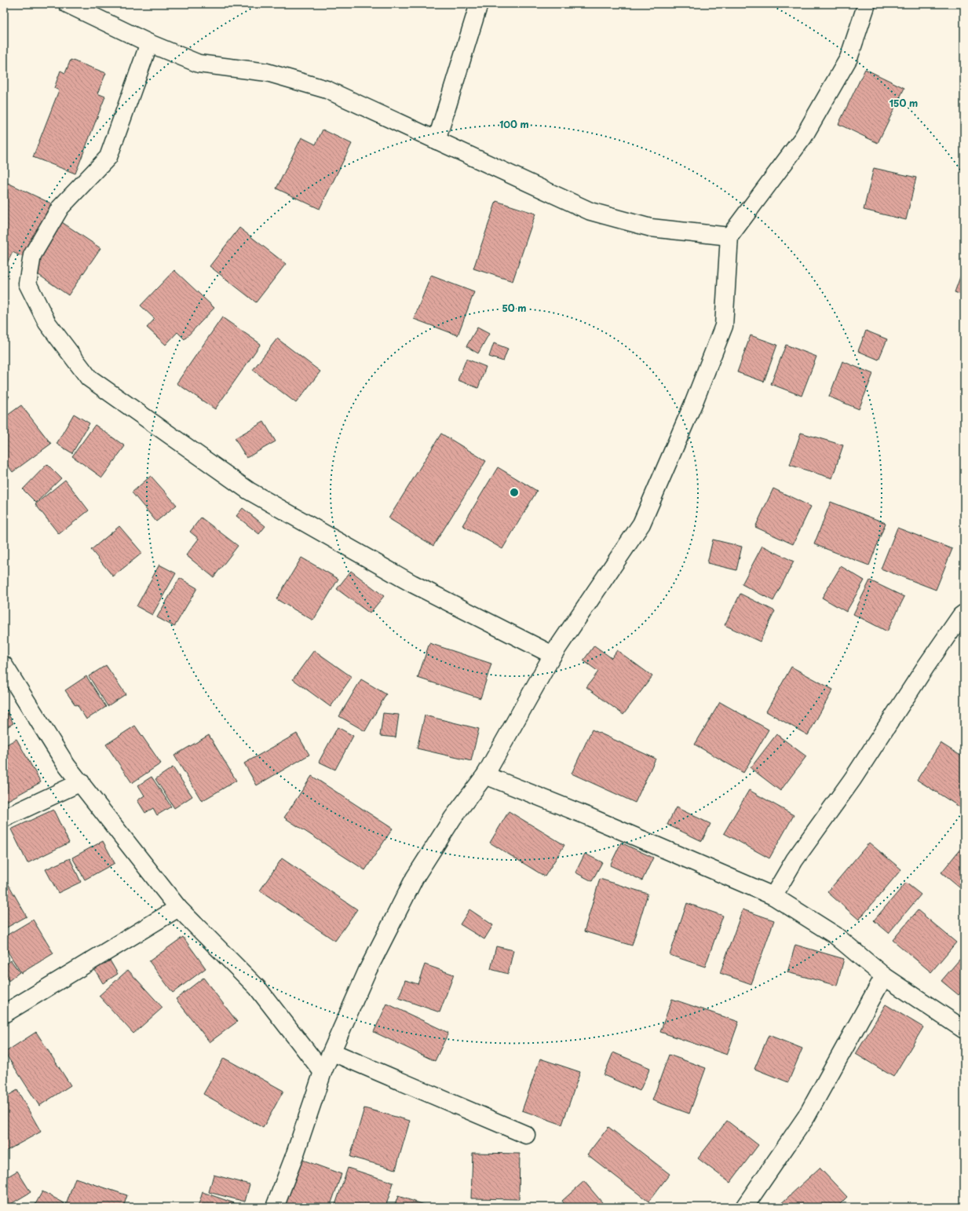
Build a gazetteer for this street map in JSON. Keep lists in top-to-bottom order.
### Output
{
  "rings": ["150 m", "100 m", "50 m"]
}
